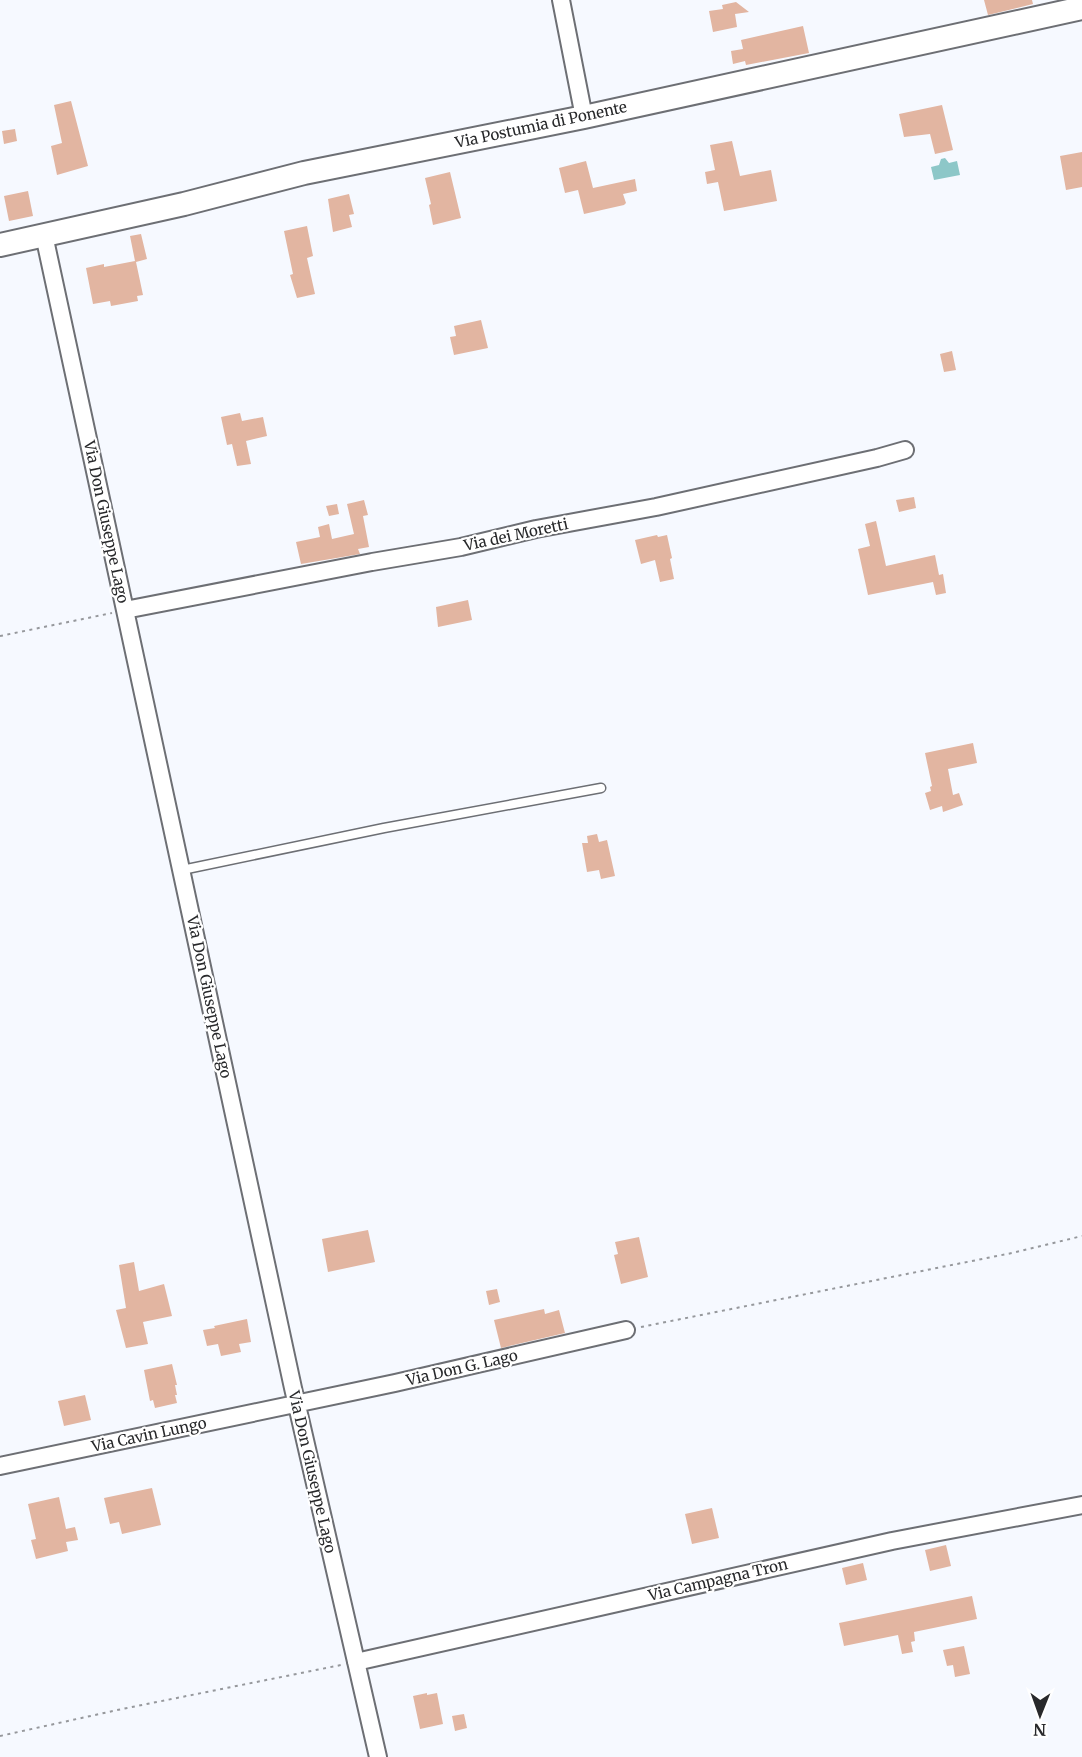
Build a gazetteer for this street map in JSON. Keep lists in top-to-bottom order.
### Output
{
  "streets": {
    "main road": ["Via Postumia di Ponente"],
    "street": [
      "Via Don Giuseppe Lago",
      "Via dei Moretti",
      "Via Don G. Lago",
      "Via Cavin Lungo",
      "Via Campagna Tron"
    ]
  },
  "crossings": [
    ["Via Postumia di Ponente", "Via Don Giuseppe Lago"],
    ["Via Don Giuseppe Lago", "Via dei Moretti"],
    ["Via Don Giuseppe Lago", "Via Don G. Lago"],
    ["Via Don Giuseppe Lago", "Via Cavin Lungo"],
    ["Via Don Giuseppe Lago", "Via Campagna Tron"],
    ["Via Don G. Lago", "Via Cavin Lungo"]
  ],
  "north": "bottom"
}
